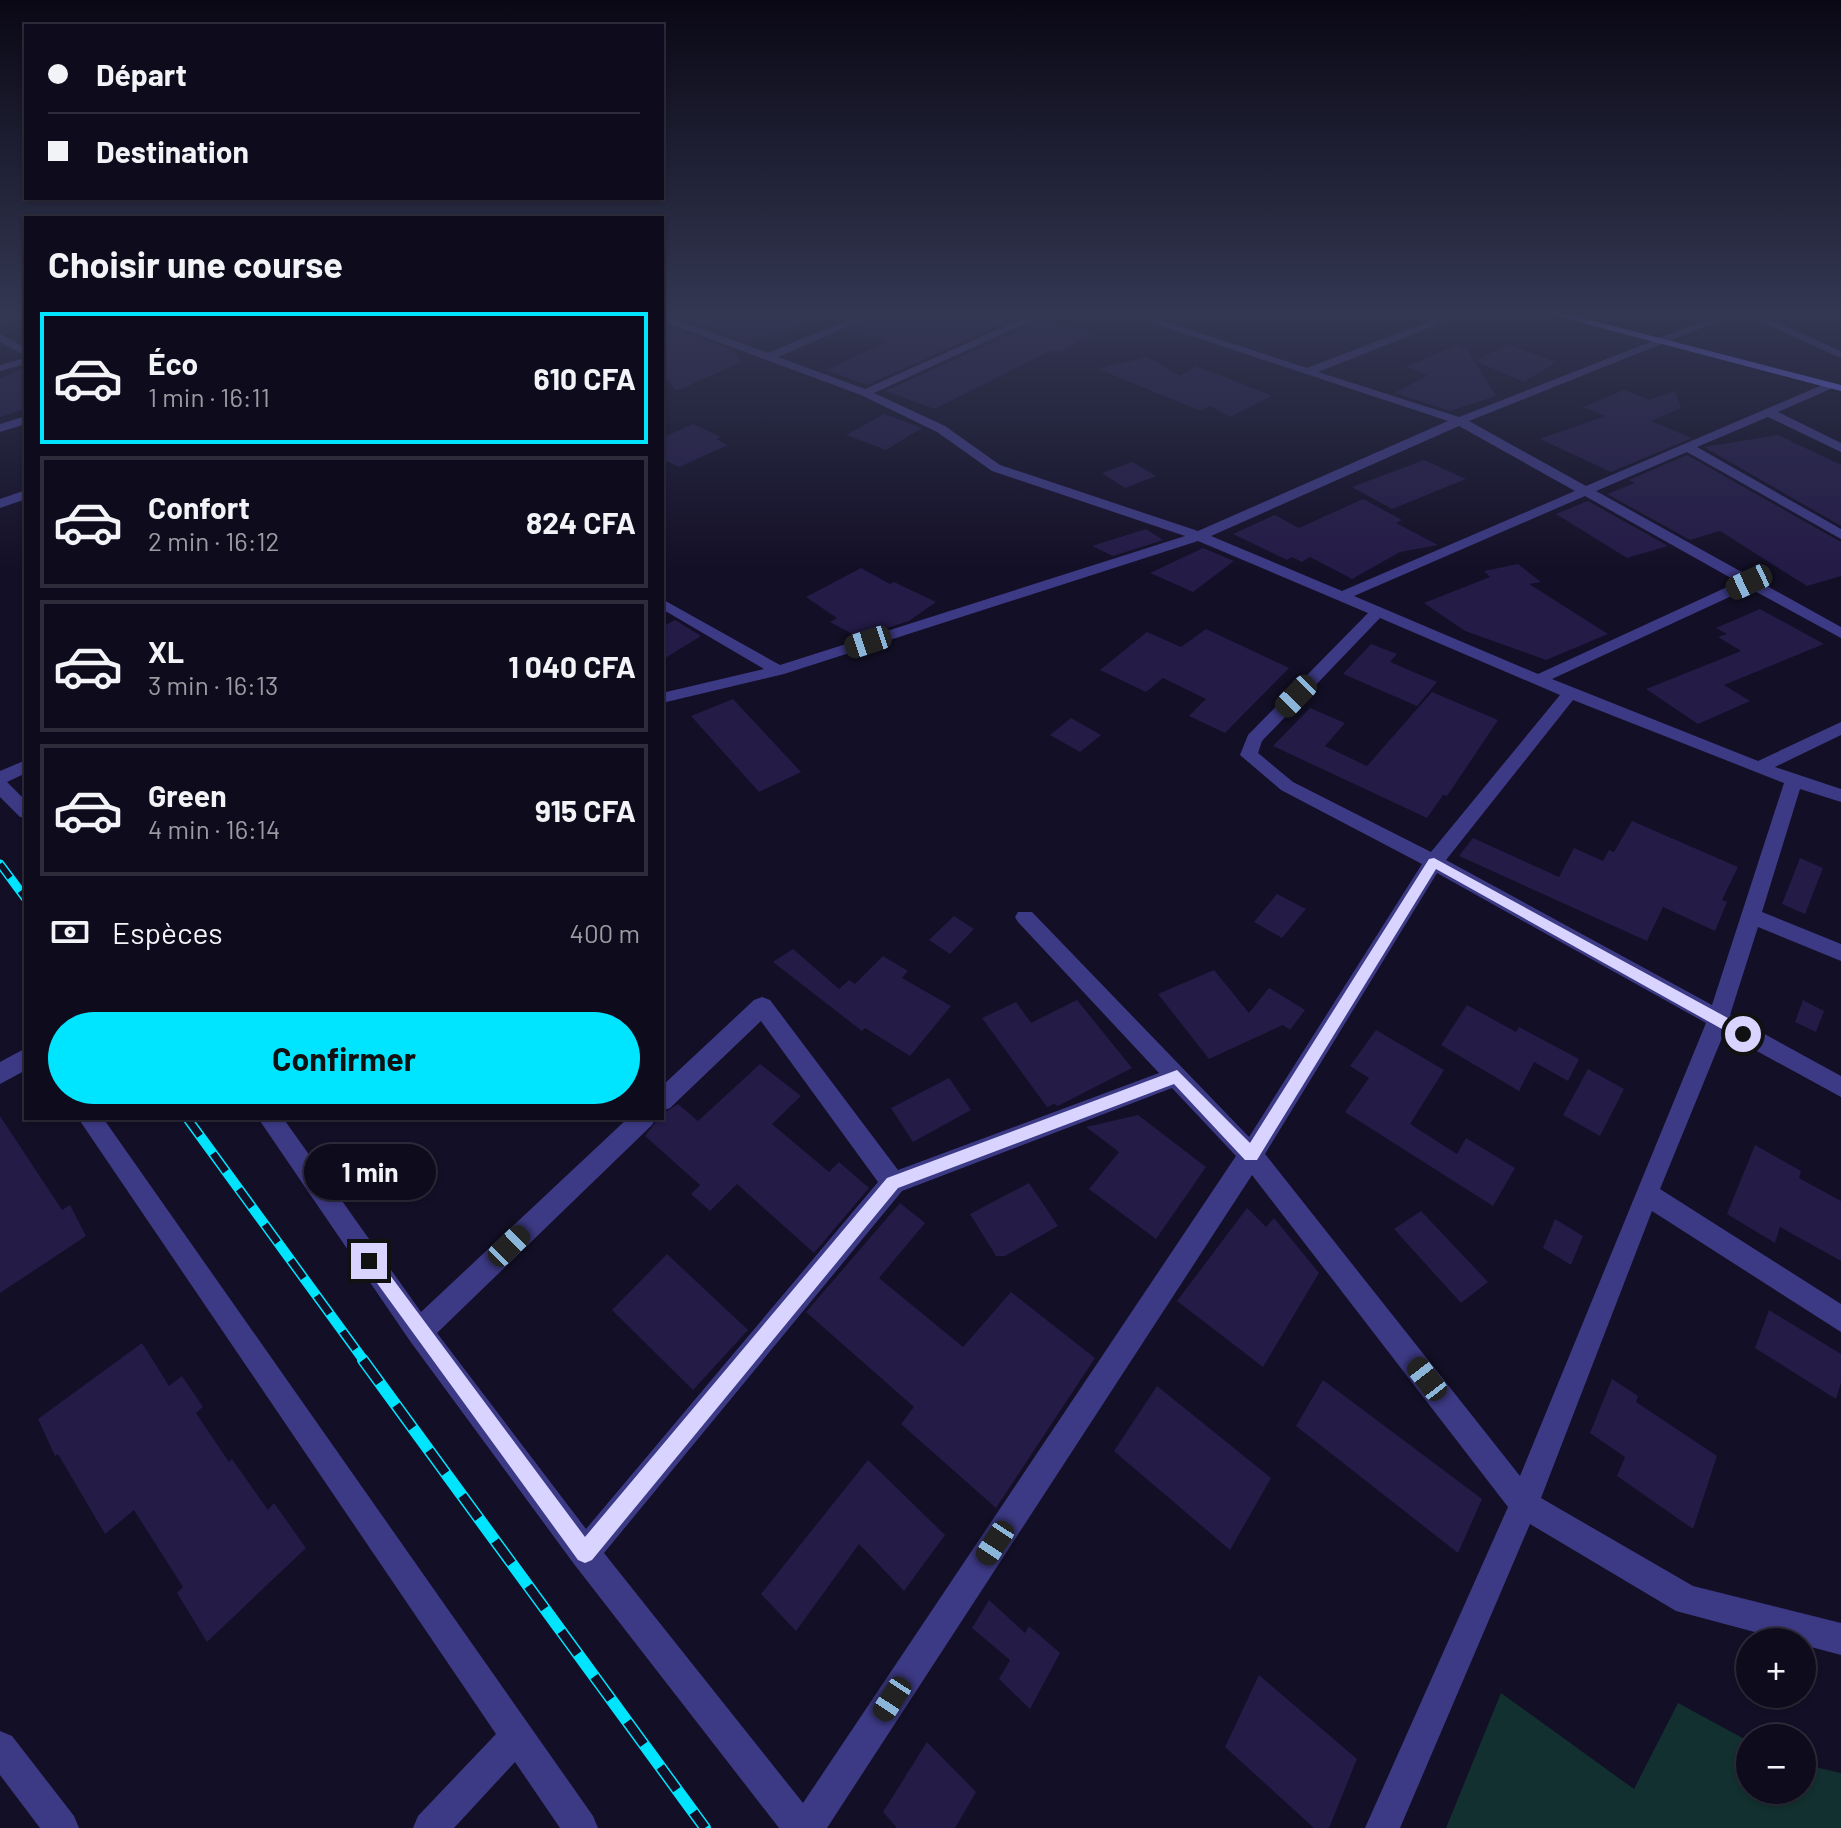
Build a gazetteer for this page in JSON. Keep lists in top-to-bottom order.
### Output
{
  "page": {
    "banner": ["Départ", "Destination"],
    "heading": "Choisir une course",
    "list": [
      {
        "name": "Éco",
        "note": "1 min · 16:11",
        "value": "610 CFA"
      },
      {
        "name": "Confort",
        "note": "2 min · 16:12",
        "value": "824 CFA"
      },
      {
        "name": "XL",
        "note": "3 min · 16:13",
        "value": "1 040 CFA"
      },
      {
        "name": "Green",
        "note": "4 min · 16:14",
        "value": "915 CFA"
      }
    ],
    "pay": ["Espèces", "400 m"],
    "buttons": "Confirmer",
    "bubble": "1 min",
    "map_buttons": ["+", "−"]
  }
}
